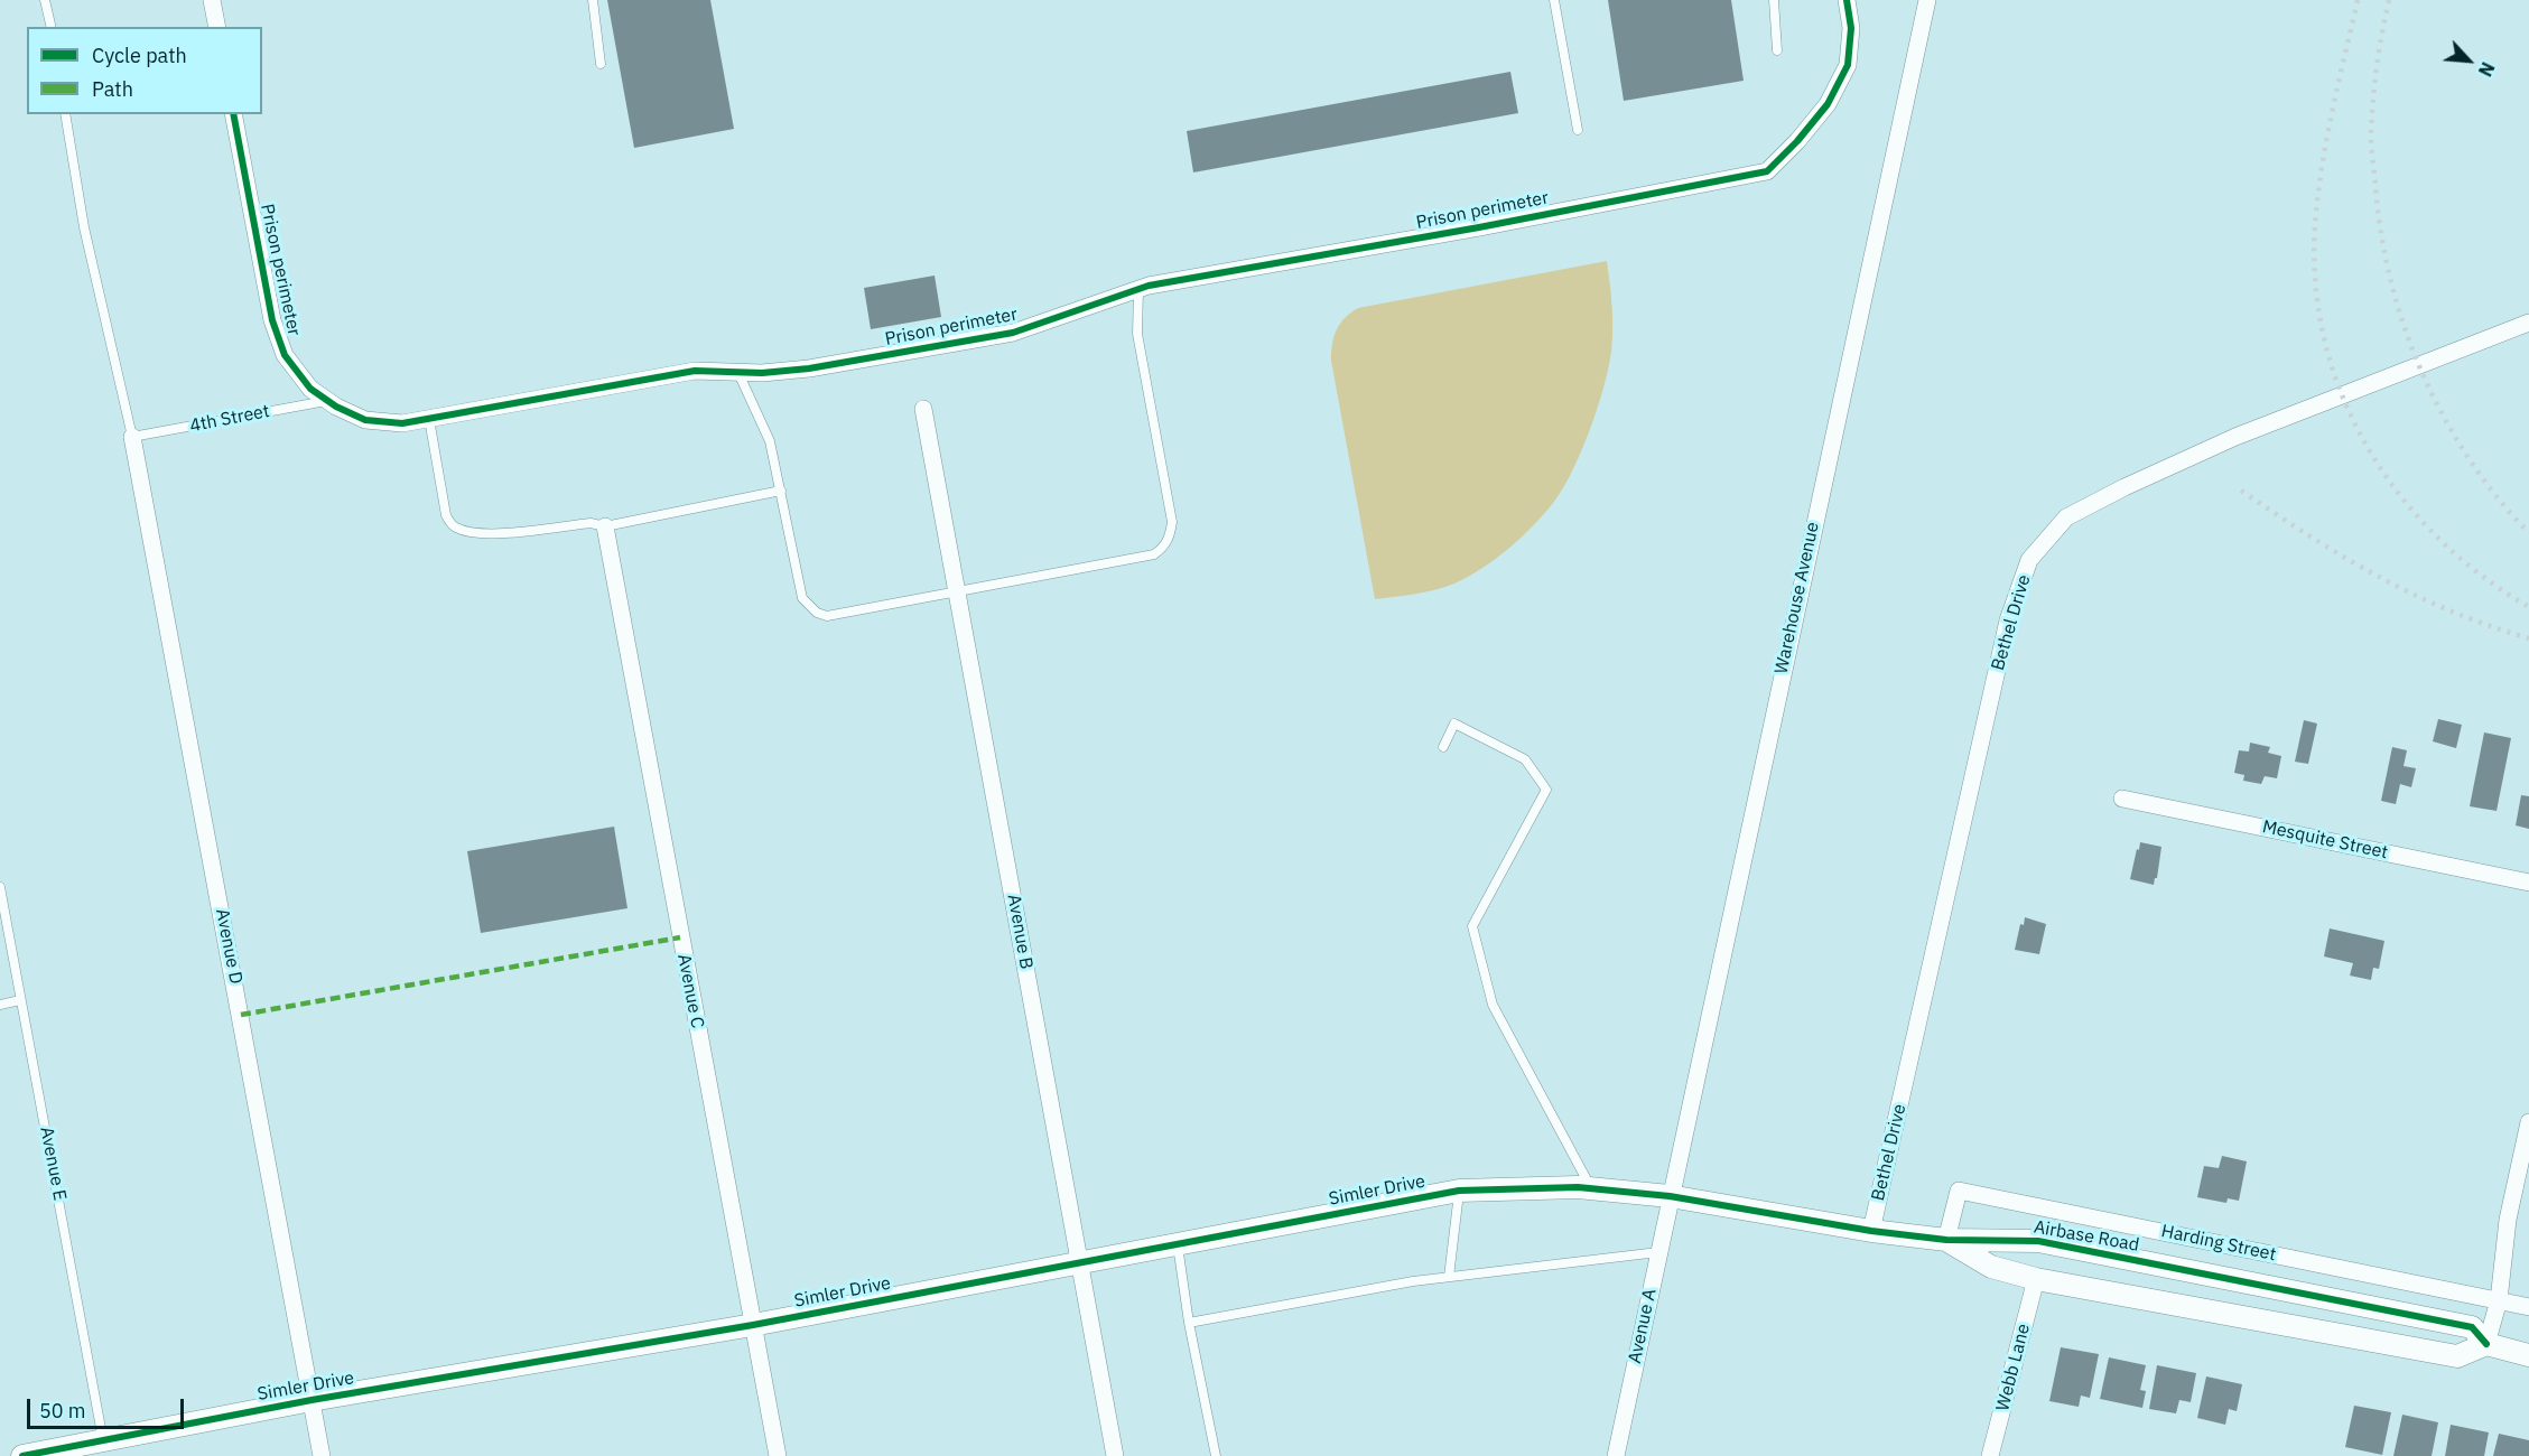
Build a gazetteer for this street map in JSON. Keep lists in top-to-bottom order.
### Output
{
  "streets": {
    "street": [
      "Prison perimeter",
      "Warehouse Avenue",
      "Bethel Drive",
      "Mesquite Street",
      "Avenue B",
      "Avenue D",
      "Avenue C",
      "Simler Drive",
      "Airbase Road",
      "Harding Street",
      "Avenue A",
      "Webb Lane"
    ],
    "lane": ["4th Street", "Avenue E"]
  },
  "crossings": [
    ["Prison perimeter", "4th Street"],
    ["4th Street", "Avenue D"],
    ["Warehouse Avenue", "Simler Drive"],
    ["Warehouse Avenue", "Airbase Road"],
    ["Warehouse Avenue", "Avenue A"],
    ["Bethel Drive", "Airbase Road"],
    ["Avenue B", "Simler Drive"],
    ["Avenue D", "Simler Drive"],
    ["Avenue C", "Simler Drive"],
    ["Avenue E", "Simler Drive"],
    ["Simler Drive", "Airbase Road"],
    ["Simler Drive", "Avenue A"],
    ["Airbase Road", "Harding Street"],
    ["Airbase Road", "Avenue A"],
    ["Airbase Road", "Webb Lane"]
  ],
  "legend": ["Cycle path", "Path"],
  "scale_bar": "50 m",
  "north": "bottom right"
}
